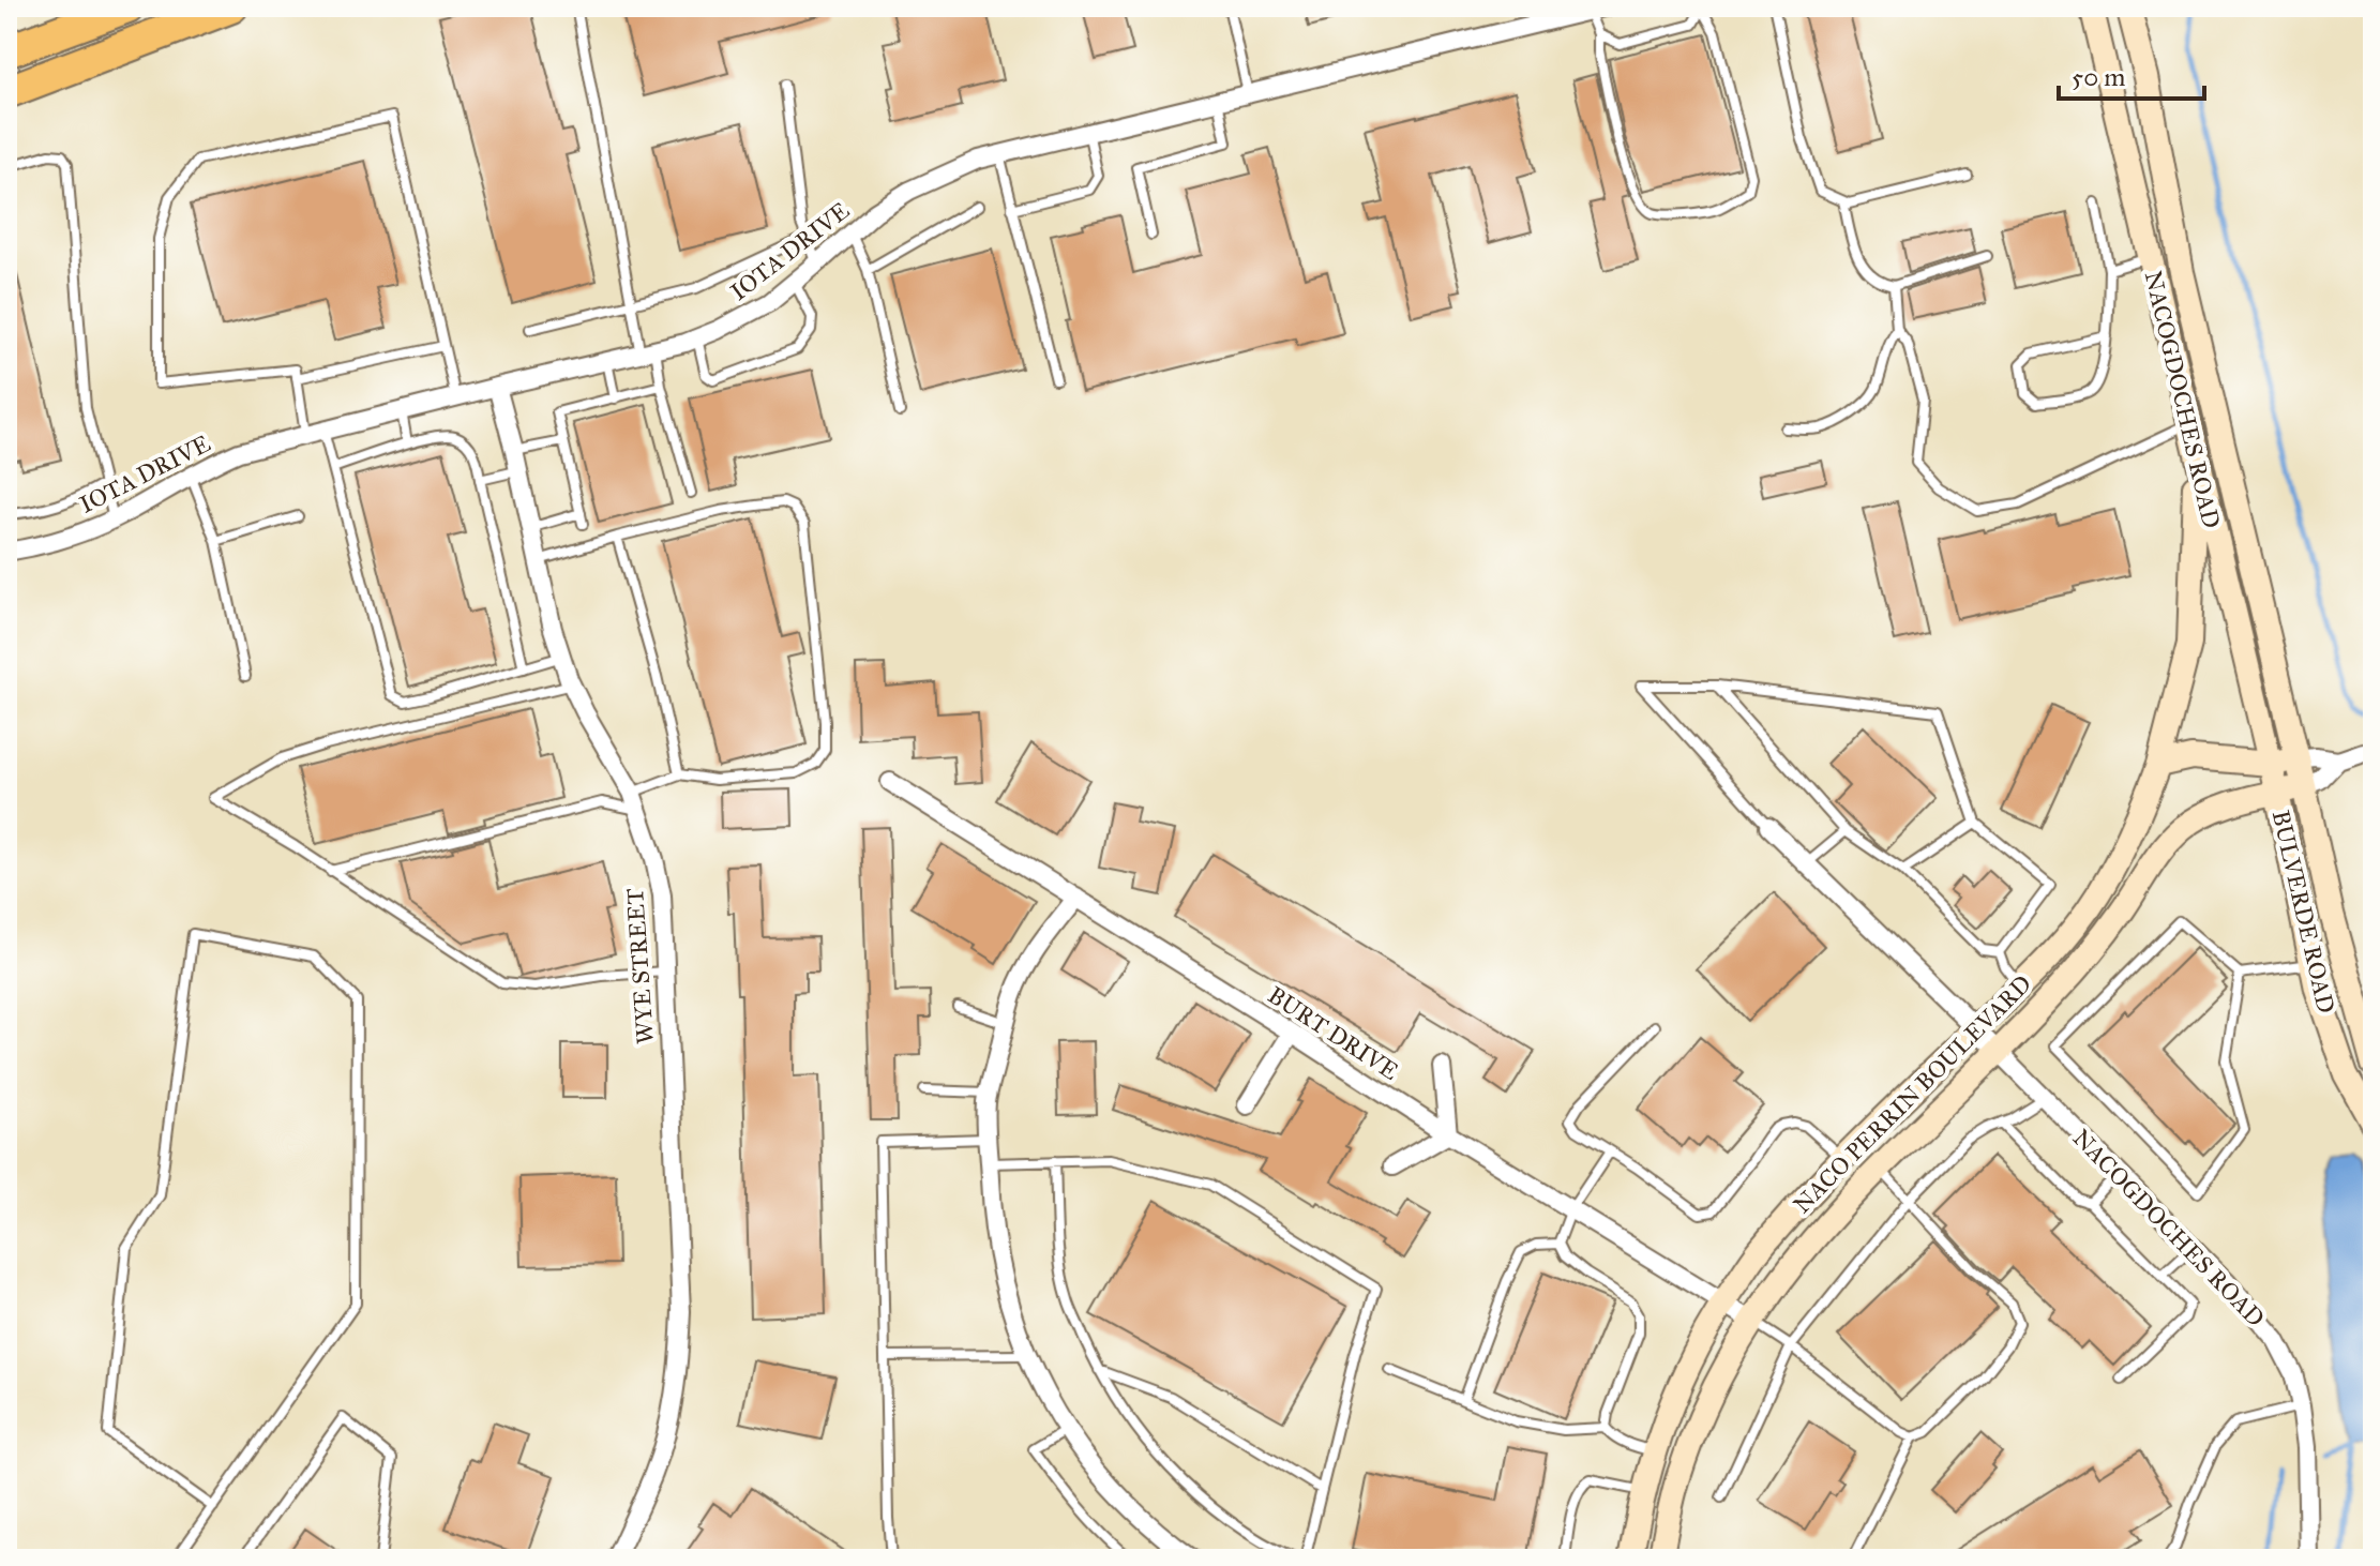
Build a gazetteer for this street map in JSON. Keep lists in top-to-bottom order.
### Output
{
  "streets": {
    "main road": ["NACOGDOCHES ROAD", "BULVERDE ROAD", "NACO PERRIN BOULEVARD"],
    "street": ["IOTA DRIVE", "WYE STREET", "BURT DRIVE"]
  },
  "crossings": [
    ["IOTA DRIVE", "WYE STREET"],
    ["NACOGDOCHES ROAD", "BULVERDE ROAD"],
    ["NACOGDOCHES ROAD", "NACO PERRIN BOULEVARD"],
    ["BULVERDE ROAD", "NACO PERRIN BOULEVARD"],
    ["BURT DRIVE", "NACO PERRIN BOULEVARD"]
  ],
  "scale_bar": "50 m"
}
